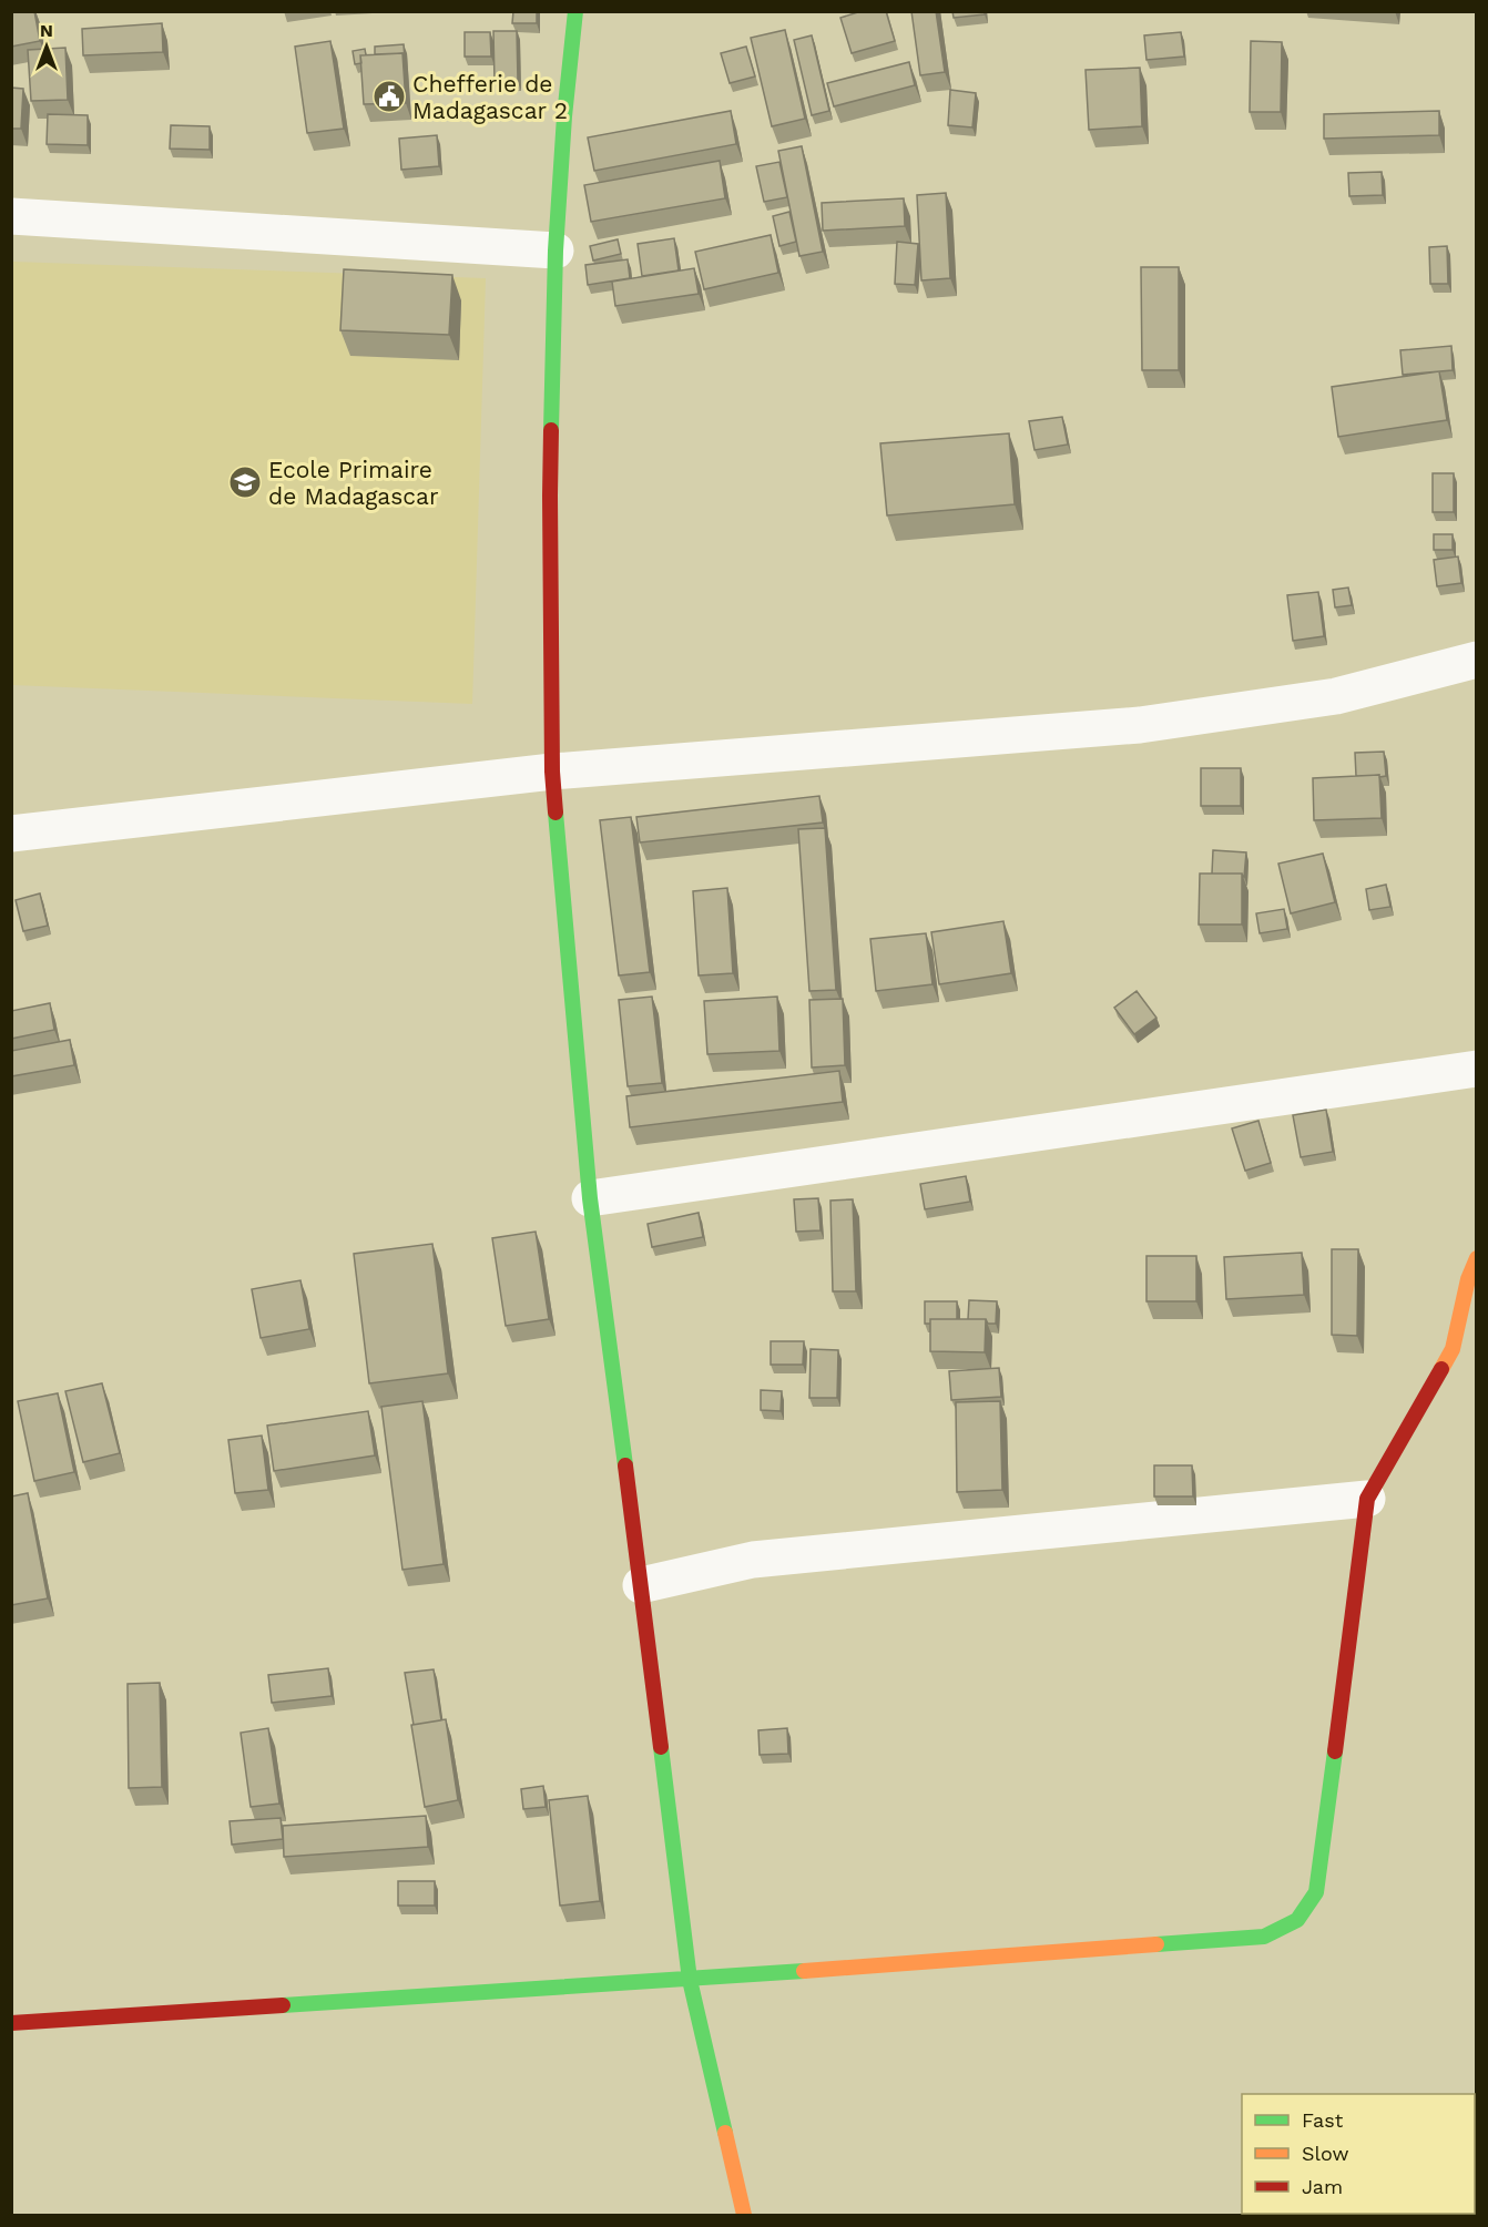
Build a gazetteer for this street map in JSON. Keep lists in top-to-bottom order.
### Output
{
  "places": {
    "public building": ["Chefferie de Madagascar 2"],
    "school or university": ["Ecole Primaire de Madagascar"]
  },
  "legend": ["Fast", "Slow", "Jam"],
  "north": "top"
}
